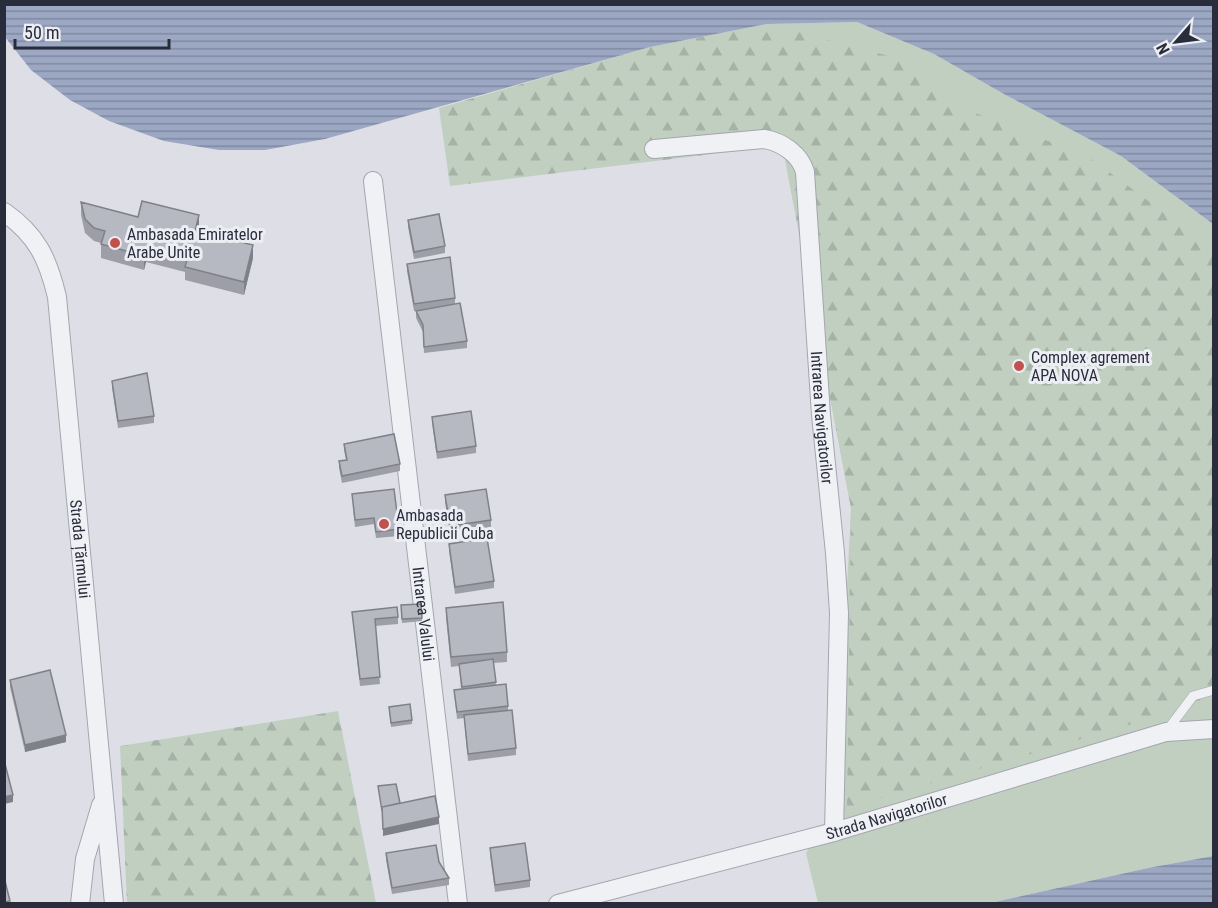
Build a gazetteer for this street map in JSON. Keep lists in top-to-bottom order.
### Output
{
  "streets": {
    "street": [
      "Intrarea Navigatorilor",
      "Strada Țărmului",
      "Intrarea Valului",
      "Strada Navigatorilor"
    ]
  },
  "crossings": [
    ["Intrarea Navigatorilor", "Strada Navigatorilor"]
  ],
  "places": ["Ambasada Emiratelor Arabe Unite", "Complex agrement APA NOVA", "Ambasada Republicii Cuba"],
  "scale_bar": "50 m",
  "north": "bottom left"
}
